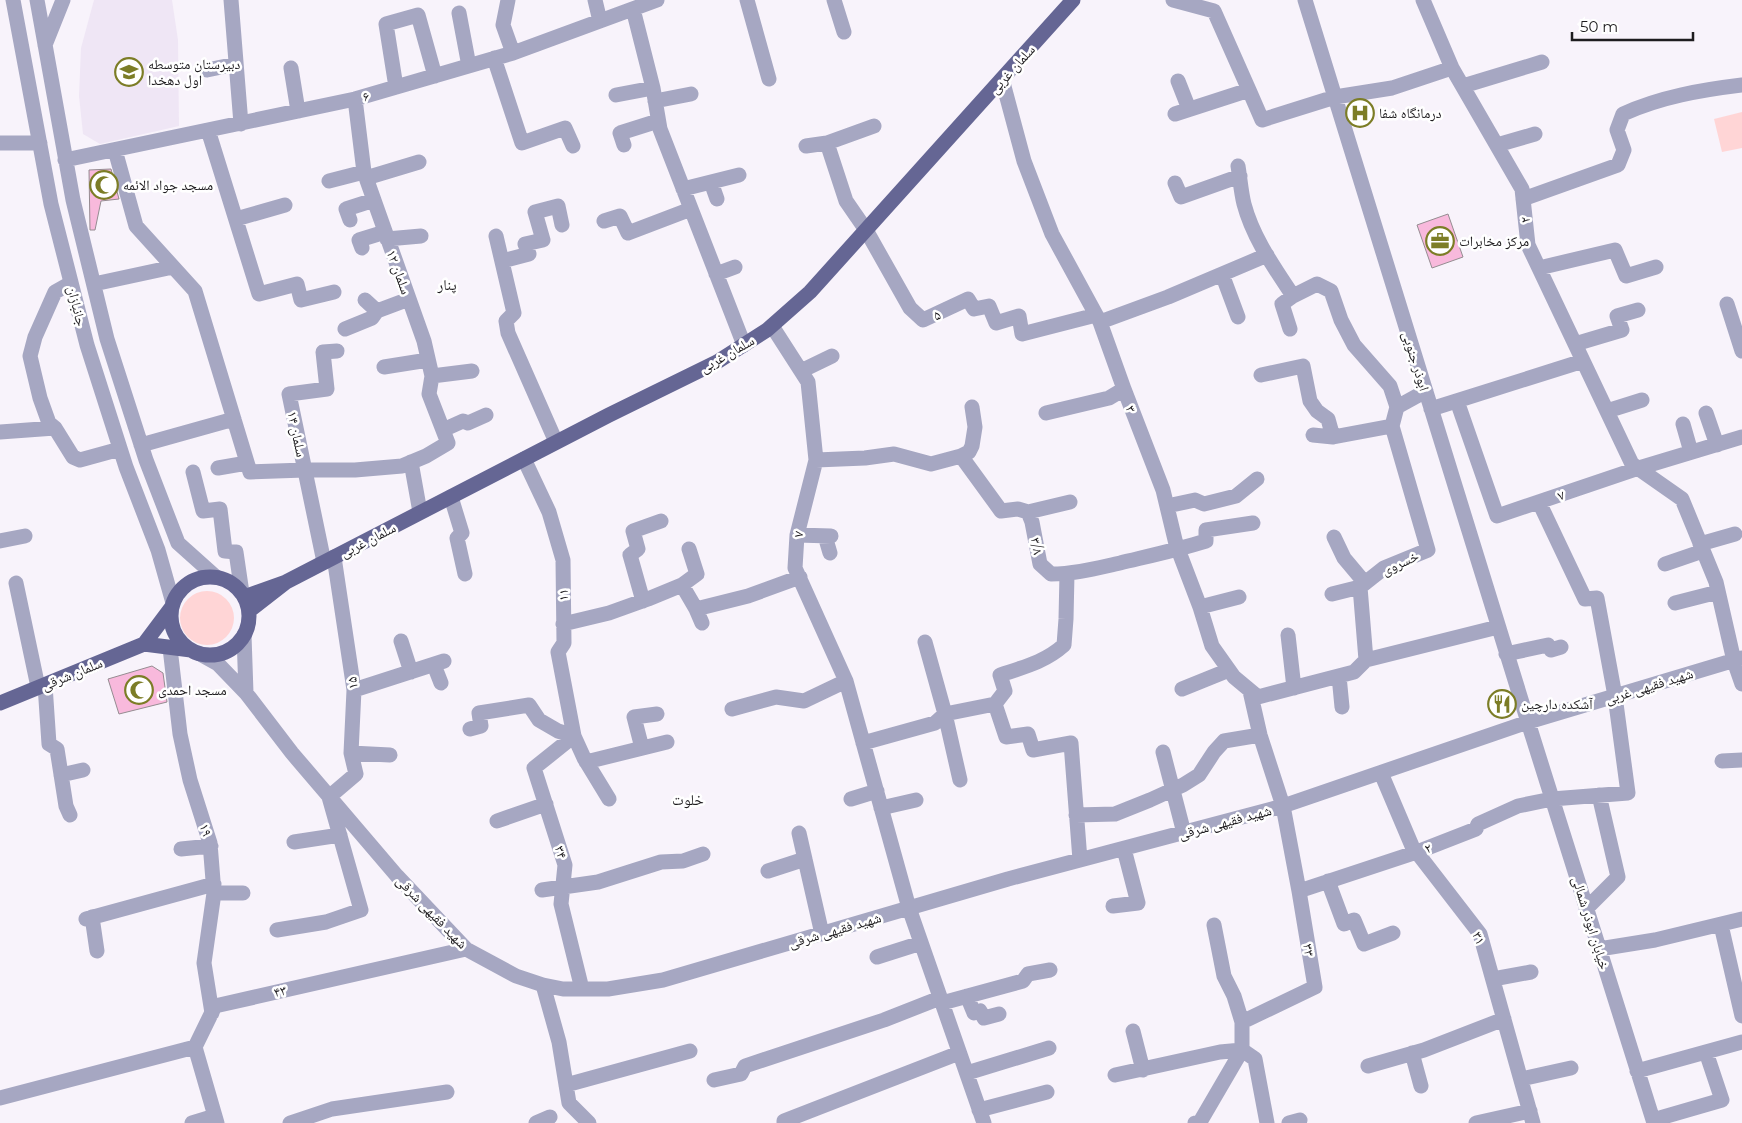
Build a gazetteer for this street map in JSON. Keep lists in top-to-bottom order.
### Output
{
  "streets": {
    "main road": ["سلمان غربی", "سلمان شرقی"],
    "street": [
      "۶",
      "۲",
      "سلمان ۱۲",
      "جانبازان",
      "۵",
      "ابوذر جنوبی",
      "۳",
      "سلمان ۱۴",
      "۷",
      "۳/۸",
      "خسروی",
      "۱۱",
      "۱۵",
      "شهید فقیهی غربی",
      "شهید فقیهی شرقی",
      "۱۹",
      "۳۴",
      "خیابان ابوذر شمالی",
      "۳۱",
      "۳۳",
      "۴۳"
    ]
  },
  "crossings": [
    ["سلمان غربی", "جانبازان"],
    ["سلمان غربی", "۵"],
    ["سلمان غربی", "۳"],
    ["سلمان غربی", "سلمان ۱۴"],
    ["سلمان غربی", "۷"],
    ["سلمان غربی", "۱۱"],
    ["سلمان غربی", "۱۵"],
    ["سلمان غربی", "شهید فقیهی شرقی"],
    ["۶", "سلمان ۱۲"],
    ["۶", "جانبازان"],
    ["۲", "۷"],
    ["۲", "شهید فقیهی غربی"],
    ["۲", "خیابان ابوذر شمالی"],
    ["۲", "۳۱"],
    ["۲", "۳۳"],
    ["جانبازان", "شهید فقیهی شرقی"],
    ["۵", "۳"],
    ["ابوذر جنوبی", "شهید فقیهی غربی"],
    ["ابوذر جنوبی", "شهید فقیهی شرقی"],
    ["ابوذر جنوبی", "خیابان ابوذر شمالی"],
    ["۳", "۳/۸"],
    ["سلمان ۱۴", "۱۵"],
    ["۷", "شهید فقیهی شرقی"],
    ["۱۱", "۳۴"],
    ["۱۵", "شهید فقیهی شرقی"],
    ["شهید فقیهی غربی", "شهید فقیهی شرقی"],
    ["شهید فقیهی غربی", "خیابان ابوذر شمالی"],
    ["شهید فقیهی شرقی", "۳۴"],
    ["شهید فقیهی شرقی", "خیابان ابوذر شمالی"],
    ["شهید فقیهی شرقی", "۳۱"],
    ["شهید فقیهی شرقی", "۳۳"],
    ["شهید فقیهی شرقی", "۴۳"],
    ["۱۹", "۴۳"]
  ],
  "districts": ["پنار", "خلوت"],
  "places": {
    "school or university": ["دبیرستان متوسطه اول دهخدا"],
    "hospital": ["درمانگاه شفا"],
    "mosque": ["مسجد جواد الائمه", "مسجد احمدی"],
    "office": ["مرکز مخابرات"],
    "restaurant": ["آشکده دارچین"]
  },
  "scale_bar": "50 m"
}
